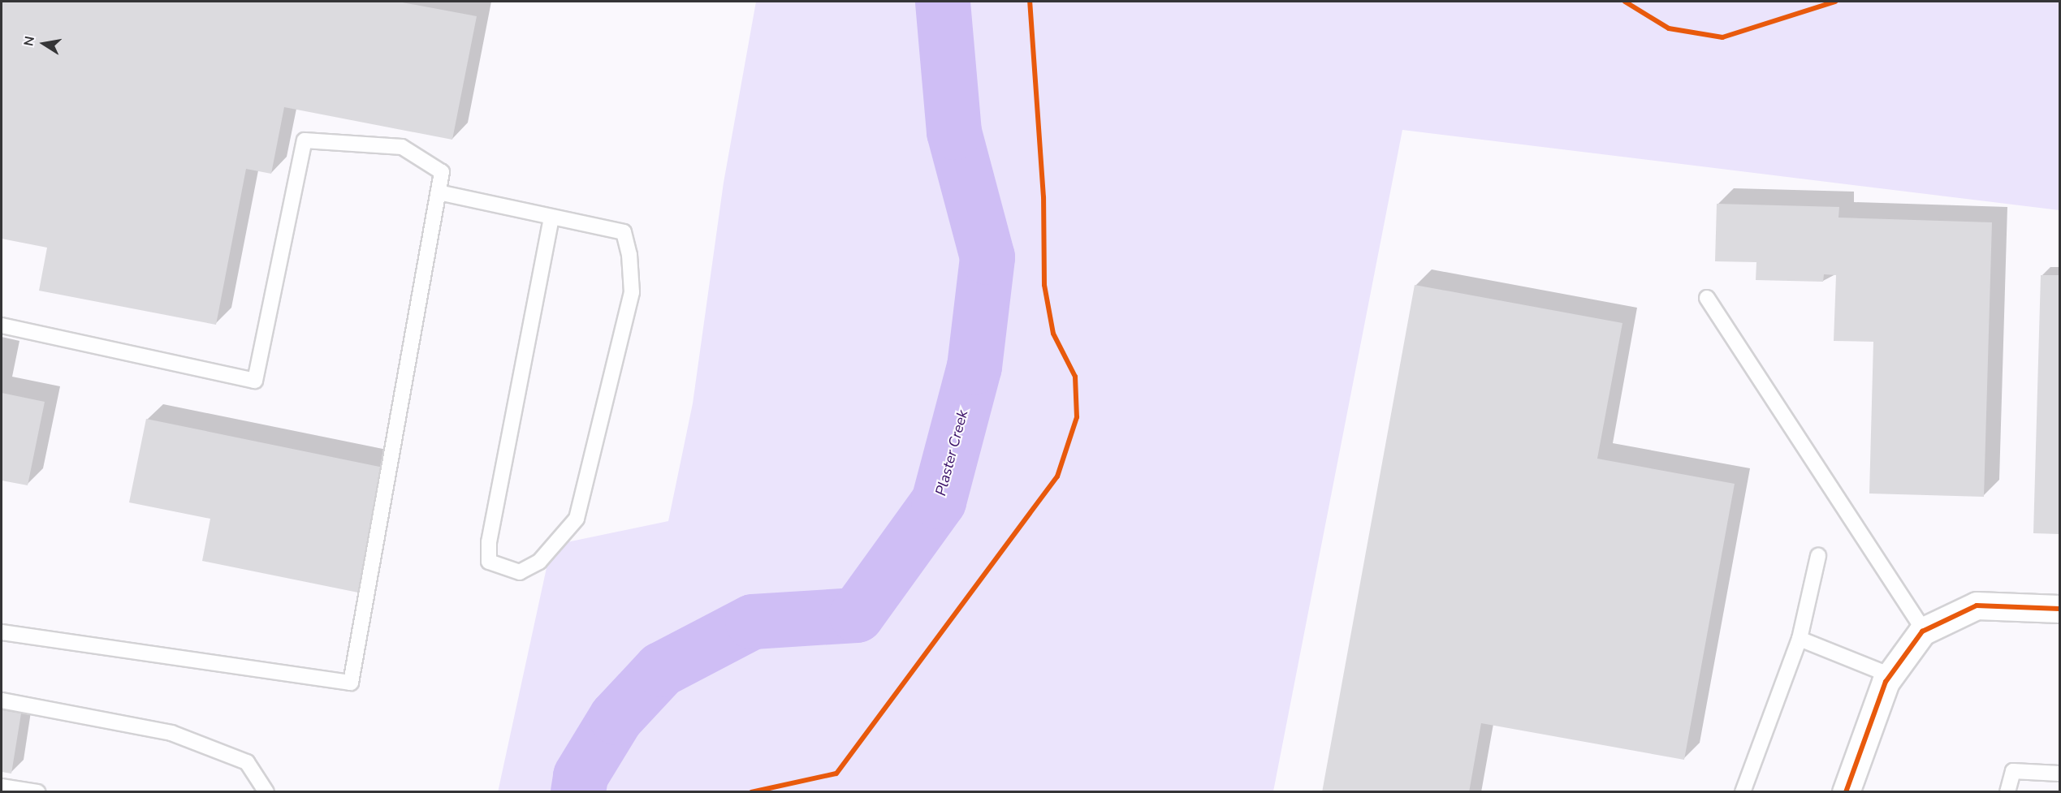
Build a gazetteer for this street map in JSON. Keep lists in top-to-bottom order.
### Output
{
  "water": ["Plaster Creek"],
  "north": "left"
}
